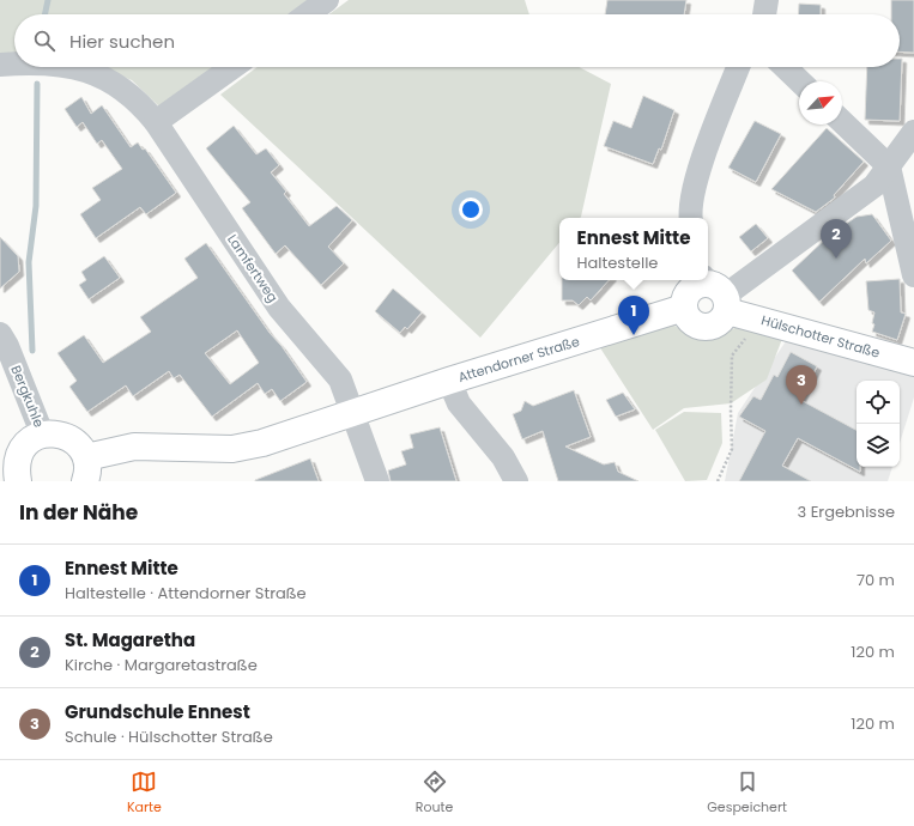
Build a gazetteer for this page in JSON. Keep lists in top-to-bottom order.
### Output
{
  "streets": {
    "street": [
      "Lamfertweg",
      "Hülschotter Straße",
      "Attendorner Straße",
      "Bergkuhle"
    ]
  },
  "crossings": [
    ["Lamfertweg", "Attendorner Straße"],
    ["Hülschotter Straße", "Attendorner Straße"]
  ],
  "north": "top right",
  "page": {
    "search": "Hier suchen",
    "popup": ["Ennest Mitte", "Haltestelle"],
    "pins": ["2", "1", "3"],
    "heading": ["In der Nähe", "3 Ergebnisse"],
    "list": [
      {
        "mark": "1",
        "name": "Ennest Mitte",
        "note": "Haltestelle · Attendorner Straße",
        "value": "70 m"
      },
      {
        "mark": "2",
        "name": "St. Magaretha",
        "note": "Kirche · Margaretastraße",
        "value": "120 m"
      },
      {
        "mark": "3",
        "name": "Grundschule Ennest",
        "note": "Schule · Hülschotter Straße",
        "value": "120 m"
      }
    ],
    "nav": ["Karte", "Route", "Gespeichert"]
  }
}
